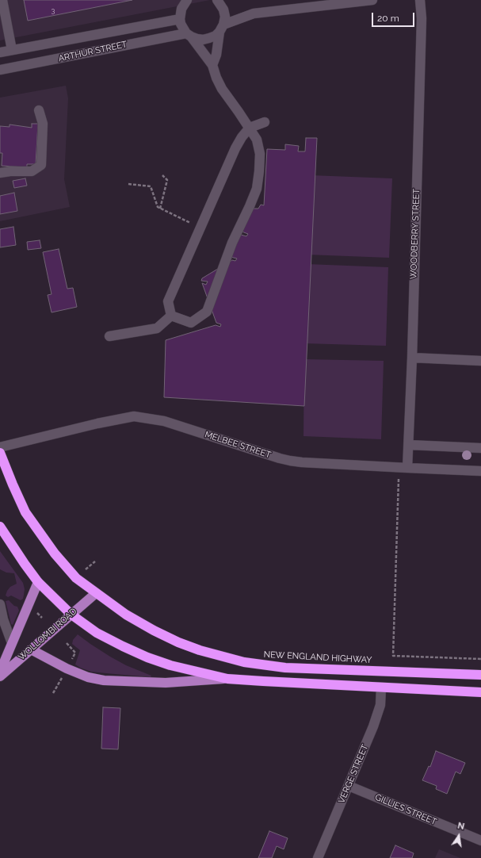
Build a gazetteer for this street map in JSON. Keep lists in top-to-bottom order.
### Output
{
  "streets": {
    "highway": ["NEW ENGLAND HIGHWAY"],
    "main road": ["WOLLOMBI ROAD"],
    "street": [
      "ARTHUR STREET",
      "WOODBERRY STREET",
      "MELBEE STREET",
      "VERGE STREET",
      "GILLIES STREET"
    ]
  },
  "crossings": [
    ["WOODBERRY STREET", "MELBEE STREET"],
    ["WOLLOMBI ROAD", "NEW ENGLAND HIGHWAY"],
    ["VERGE STREET", "GILLIES STREET"]
  ],
  "house_numbers": ["3"],
  "scale_bar": "20 m",
  "north": "top"
}
